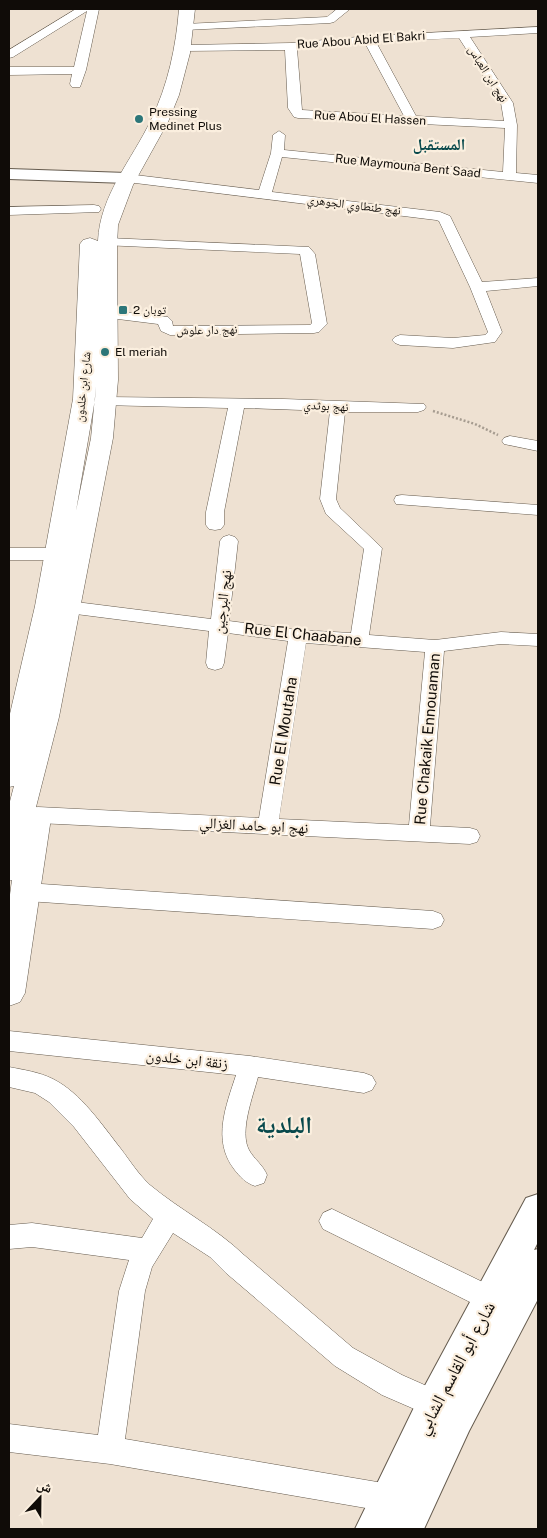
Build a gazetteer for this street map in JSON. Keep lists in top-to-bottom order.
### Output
{
  "streets": {
    "highway": ["شارع ابن خلدون"],
    "street": [
      "Rue Abou Abid El Bakri",
      "نهج ابن العباس",
      "Rue Abou El Hassen",
      "Rue Maymouna Bent Saad",
      "نهج طنطاوي الجوهري",
      "نهج دار علوش",
      "نهج بوثدي",
      "نهج البرجين",
      "Rue El Chaabane",
      "Rue El Moutaha",
      "Rue Chakaik Ennouaman",
      "نهج ابو حامد الغزالي",
      "زنقة ابن خلدون",
      "شارع أبو القاسم الشابي"
    ]
  },
  "crossings": [
    ["Rue Abou Abid El Bakri", "نهج ابن العباس"],
    ["Rue Abou Abid El Bakri", "Rue Abou El Hassen"],
    ["Rue Abou Abid El Bakri", "شارع ابن خلدون"],
    ["نهج ابن العباس", "Rue Abou El Hassen"],
    ["نهج ابن العباس", "Rue Maymouna Bent Saad"],
    ["نهج طنطاوي الجوهري", "شارع ابن خلدون"],
    ["نهج دار علوش", "شارع ابن خلدون"],
    ["شارع ابن خلدون", "نهج بوثدي"],
    ["شارع ابن خلدون", "Rue El Chaabane"],
    ["نهج البرجين", "Rue El Chaabane"],
    ["Rue El Chaabane", "Rue El Moutaha"],
    ["Rue El Chaabane", "Rue Chakaik Ennouaman"],
    ["Rue El Moutaha", "نهج ابو حامد الغزالي"],
    ["Rue Chakaik Ennouaman", "نهج ابو حامد الغزالي"]
  ],
  "districts": ["المستقبل", "البلدية"],
  "places": {
    "other": ["Pressing Medinet Plus", "El meriah"],
    "transit": ["توبان 2"]
  },
  "north": "top"
}
